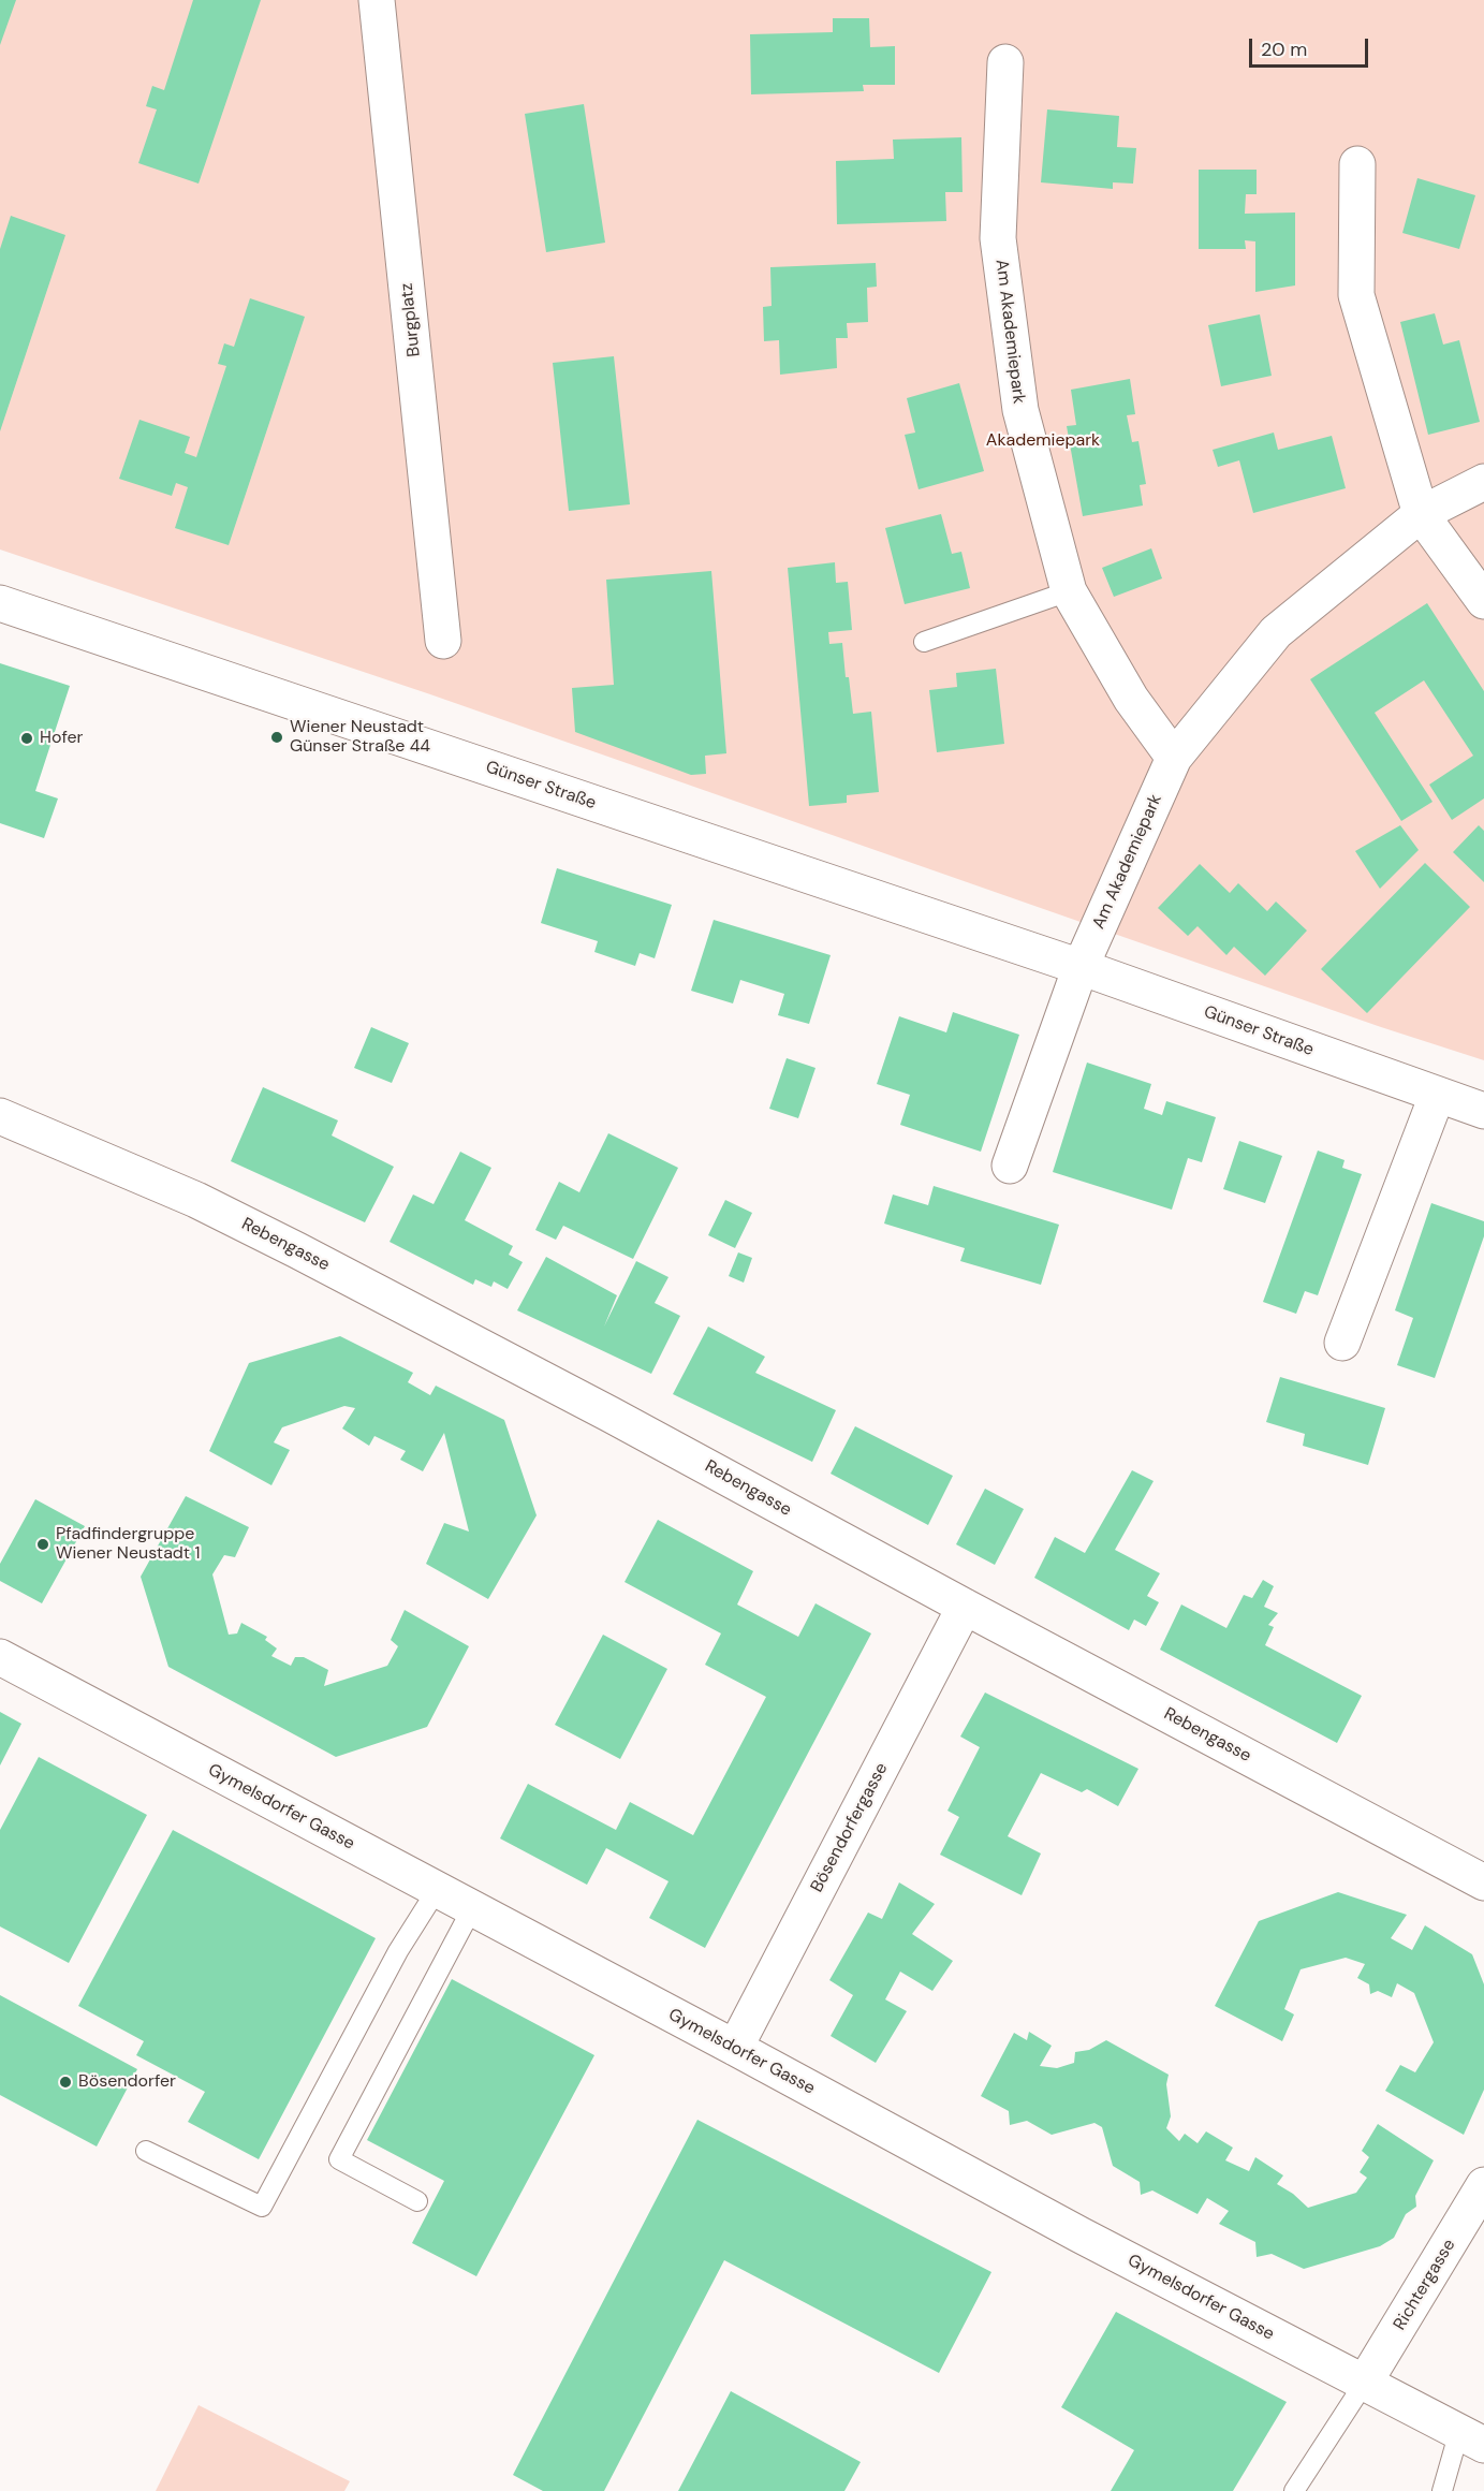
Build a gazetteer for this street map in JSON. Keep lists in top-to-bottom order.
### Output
{
  "streets": {
    "street": [
      "Burgplatz",
      "Am Akademiepark",
      "Günser Straße",
      "Rebengasse",
      "Gymelsdorfer Gasse",
      "Bösendorfergasse",
      "Richtergasse"
    ]
  },
  "crossings": [
    ["Am Akademiepark", "Günser Straße"],
    ["Rebengasse", "Bösendorfergasse"],
    ["Gymelsdorfer Gasse", "Bösendorfergasse"],
    ["Gymelsdorfer Gasse", "Richtergasse"]
  ],
  "parks": ["Akademiepark"],
  "places": [
    "Wiener Neustadt Günser Straße 44",
    "Hofer",
    "Pfadfindergruppe Wiener Neustadt 1",
    "Bösendorfer"
  ],
  "scale_bar": "20 m"
}
